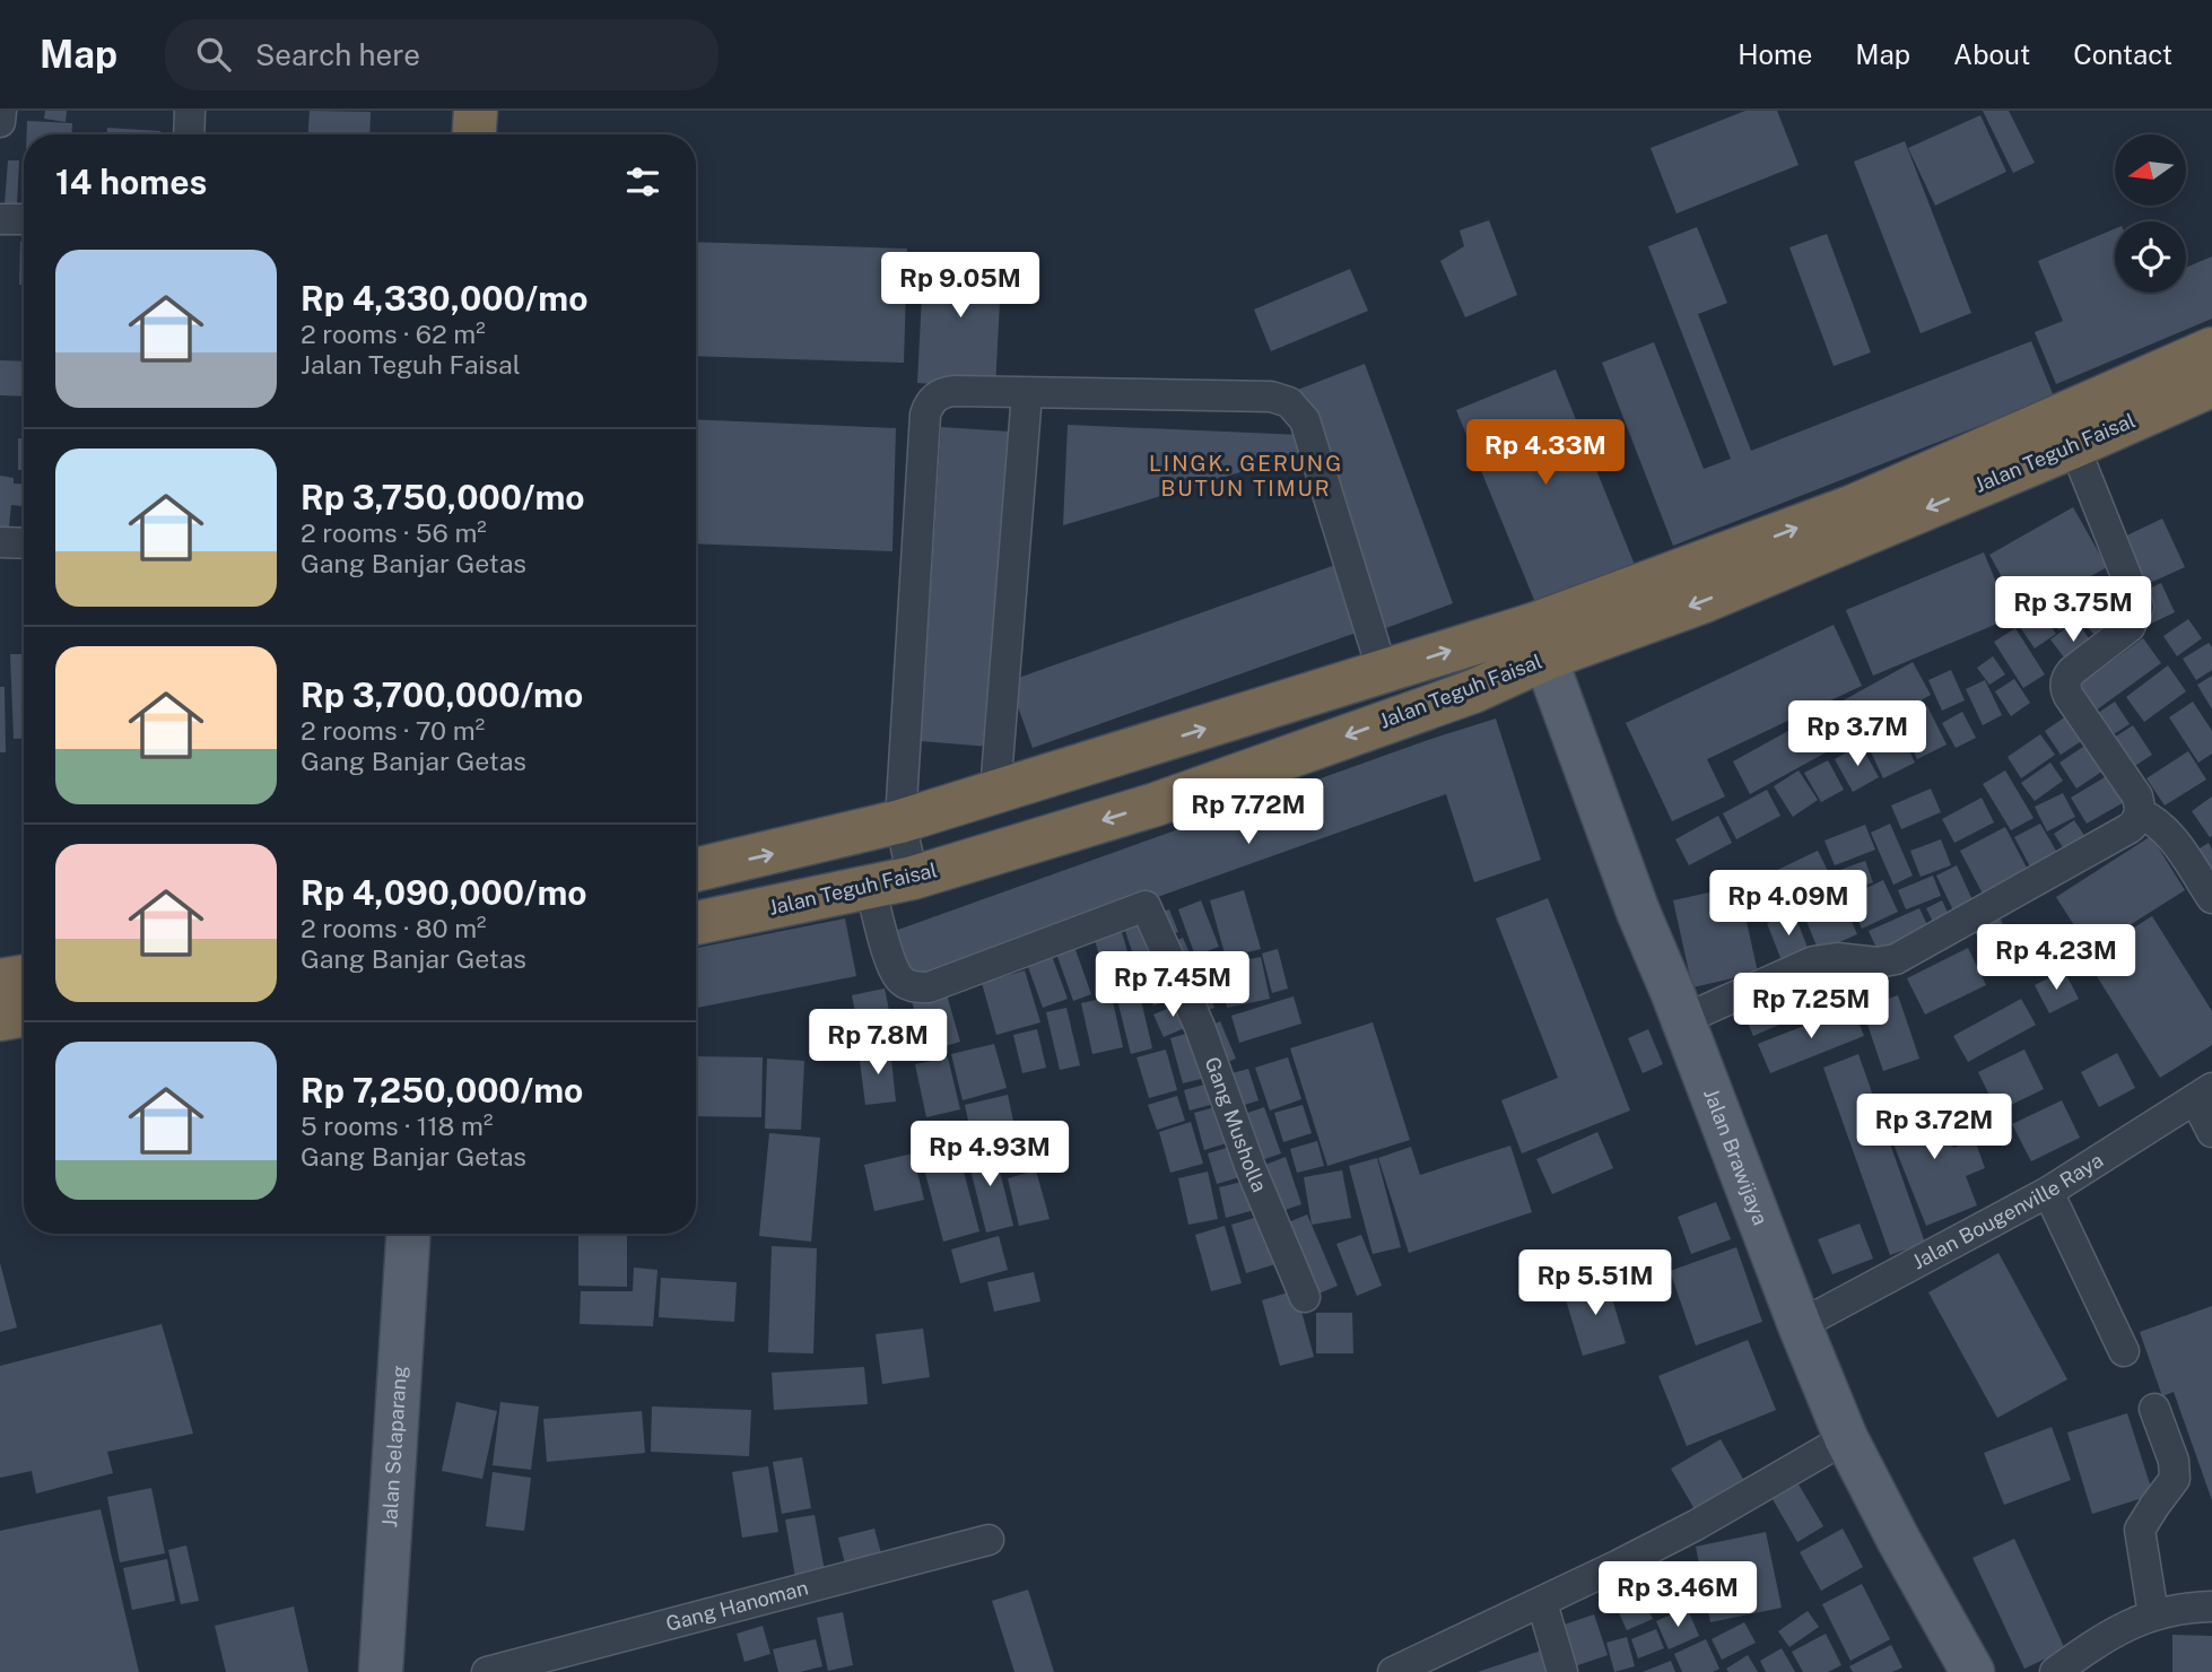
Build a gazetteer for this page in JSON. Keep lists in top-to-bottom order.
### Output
{
  "streets": {
    "highway": ["Jalan Teguh Faisal"],
    "main road": ["Jalan Brawijaya", "Jalan Selaparang"],
    "street": ["Gang Musholla", "Jalan Bougenville Raya", "Gang Hanoman"]
  },
  "crossings": [
    ["Jalan Teguh Faisal", "Gang Musholla"],
    ["Jalan Teguh Faisal", "Jalan Brawijaya"],
    ["Jalan Brawijaya", "Jalan Bougenville Raya"]
  ],
  "districts": ["LINGK. GERUNG BUTUN TIMUR"],
  "north": "left",
  "page": {
    "header": "Map",
    "search": "Search here",
    "nav": [
      "Home",
      "Map",
      "About",
      "Contact"
    ],
    "heading": "14 homes",
    "list": [
      {
        "name": "Rp 4,330,000/mo",
        "note": "2 rooms · 62 m² · Jalan Teguh Faisal"
      },
      {
        "name": "Rp 3,750,000/mo",
        "note": "2 rooms · 56 m² · Gang Banjar Getas"
      },
      {
        "name": "Rp 3,700,000/mo",
        "note": "2 rooms · 70 m² · Gang Banjar Getas"
      },
      {
        "name": "Rp 4,090,000/mo",
        "note": "2 rooms · 80 m² · Gang Banjar Getas"
      },
      {
        "name": "Rp 7,250,000/mo",
        "note": "5 rooms · 118 m² · Gang Banjar Getas"
      }
    ],
    "price": [
      "Rp 9.05M",
      "Rp 4.33M",
      "Rp 3.75M",
      "Rp 3.7M",
      "Rp 7.72M",
      "Rp 4.09M",
      "Rp 4.23M",
      "Rp 7.45M",
      "Rp 7.25M",
      "Rp 7.8M",
      "Rp 3.72M",
      "Rp 4.93M",
      "Rp 5.51M",
      "Rp 3.46M"
    ]
  }
}
